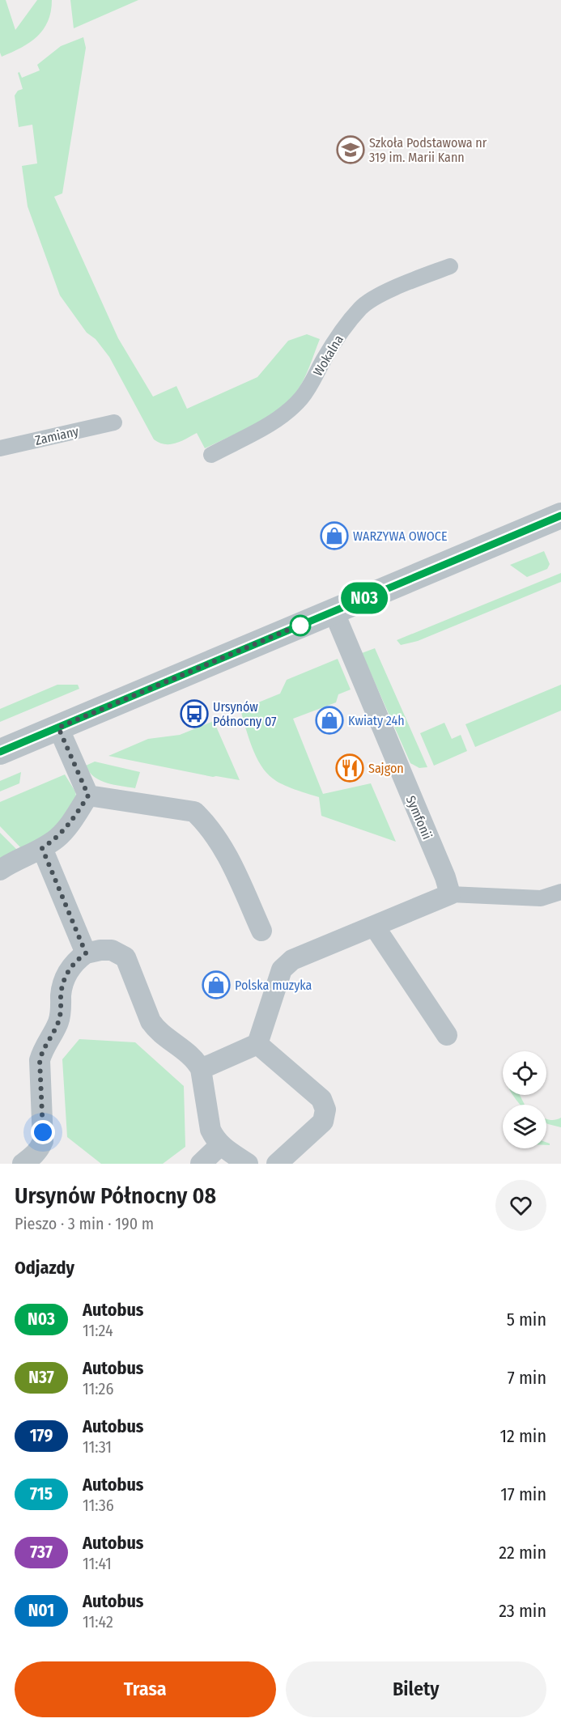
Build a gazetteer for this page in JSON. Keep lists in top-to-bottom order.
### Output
{
  "streets": {
    "street": ["Wokalna", "Zamiany", "Symfonii"]
  },
  "places": {
    "school or university": ["Szkoła Podstawowa nr 319 im. Marii Kann"],
    "shop": ["WARZYWA OWOCE", "Kwiaty 24h", "Polska muzyka"],
    "bus stop": ["Ursynów Północny 07"],
    "restaurant": ["Sajgon"]
  },
  "lines": ["bus line N03"],
  "page": {
    "on_map": "N03",
    "heading": [
      ["Ursynów Północny 08", "Pieszo · 3 min · 190 m"],
      "Odjazdy"
    ],
    "list": [
      {
        "mark": "N03",
        "name": "Autobus",
        "note": "11:24",
        "value": "5 min"
      },
      {
        "mark": "N37",
        "name": "Autobus",
        "note": "11:26",
        "value": "7 min"
      },
      {
        "mark": "179",
        "name": "Autobus",
        "note": "11:31",
        "value": "12 min"
      },
      {
        "mark": "715",
        "name": "Autobus",
        "note": "11:36",
        "value": "17 min"
      },
      {
        "mark": "737",
        "name": "Autobus",
        "note": "11:41",
        "value": "22 min"
      },
      {
        "mark": "N01",
        "name": "Autobus",
        "note": "11:42",
        "value": "23 min"
      }
    ],
    "buttons": ["Trasa", "Bilety"]
  }
}
